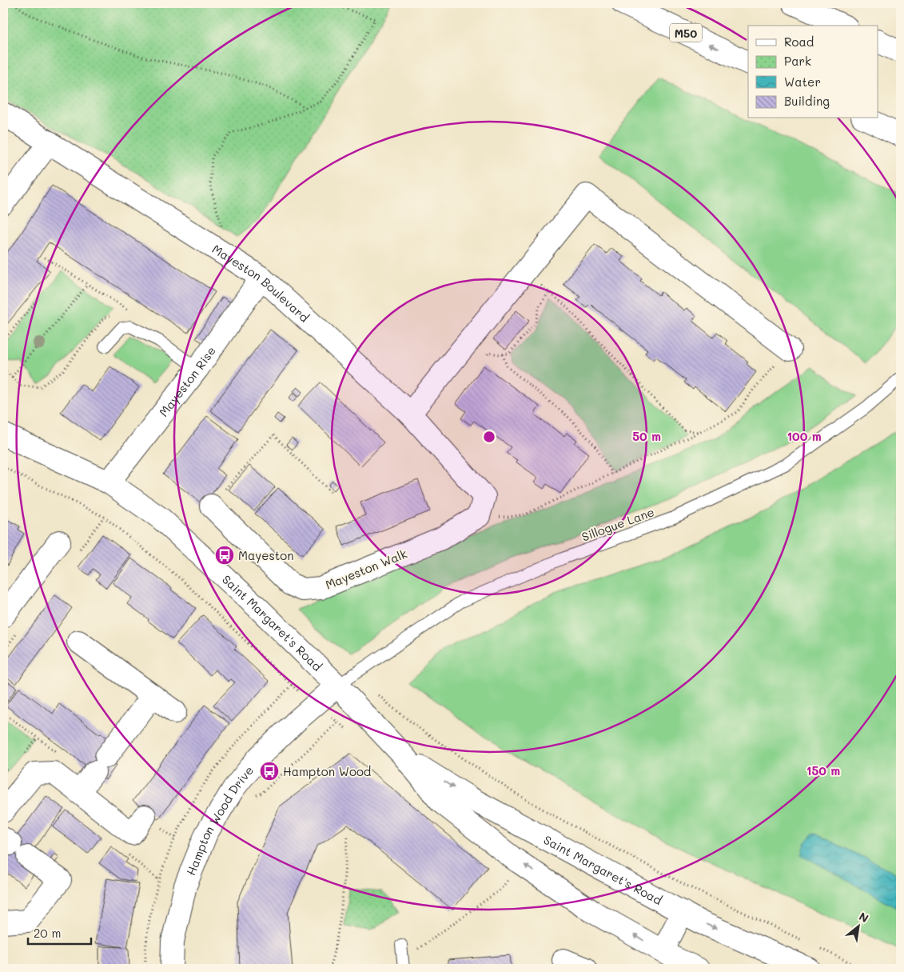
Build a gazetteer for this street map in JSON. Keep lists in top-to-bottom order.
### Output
{
  "streets": {
    "main road": [
      "M50",
      "Mayeston Boulevard",
      "Mayeston Rise",
      "Mayeston Walk",
      "Saint Margaret's Road",
      "Hampton Wood Drive"
    ],
    "lane": ["Sillogue Lane"]
  },
  "crossings": [
    ["Mayeston Boulevard", "Mayeston Rise"],
    ["Mayeston Boulevard", "Mayeston Walk"],
    ["Mayeston Rise", "Saint Margaret's Road"],
    ["Sillogue Lane", "Saint Margaret's Road"],
    ["Sillogue Lane", "Hampton Wood Drive"],
    ["Saint Margaret's Road", "Hampton Wood Drive"]
  ],
  "places": {
    "bus stop": ["Mayeston", "Hampton Wood"]
  },
  "legend": [
    "Road",
    "Park",
    "Water",
    "Building"
  ],
  "scale_bar": "20 m",
  "north": "top right",
  "rings": ["50 m", "100 m", "150 m"]
}
